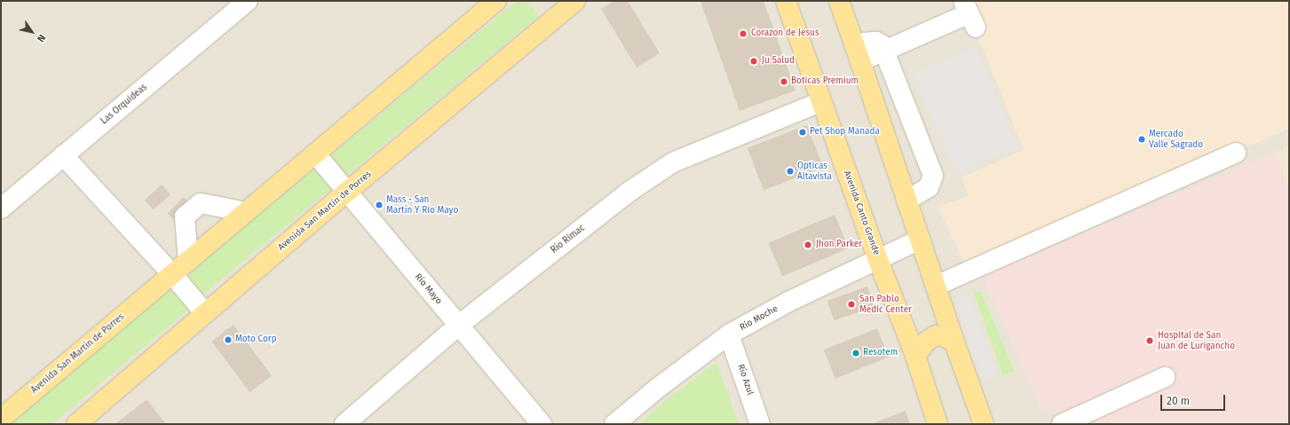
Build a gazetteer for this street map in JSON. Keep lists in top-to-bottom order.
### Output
{
  "streets": {
    "main road": ["Avenida San Martín de Porres", "Avenida Canto Grande"],
    "street": [
      "Las Orquideas",
      "Río Rimac",
      "Río Mayo",
      "Río Moche",
      "Río Azul"
    ]
  },
  "crossings": [
    ["Avenida San Martín de Porres", "Río Mayo"],
    ["Avenida Canto Grande", "Río Rimac"],
    ["Avenida Canto Grande", "Río Moche"],
    ["Río Rimac", "Río Mayo"],
    ["Río Moche", "Río Azul"]
  ],
  "places": [
    "Corazon de Jesus",
    "Ju Salud",
    "Boticas Premium",
    "Pet Shop Manada",
    "Mercado Valle Sagrado",
    "Opticas Altavista",
    "Mass - San Martín Y Rio Mayo",
    "Jhon Parker",
    "San Pablo Medic Center",
    "Moto Corp",
    "Hospital de San Juan de Lurigancho",
    "Resotem"
  ],
  "scale_bar": "20 m",
  "north": "bottom right"
}
